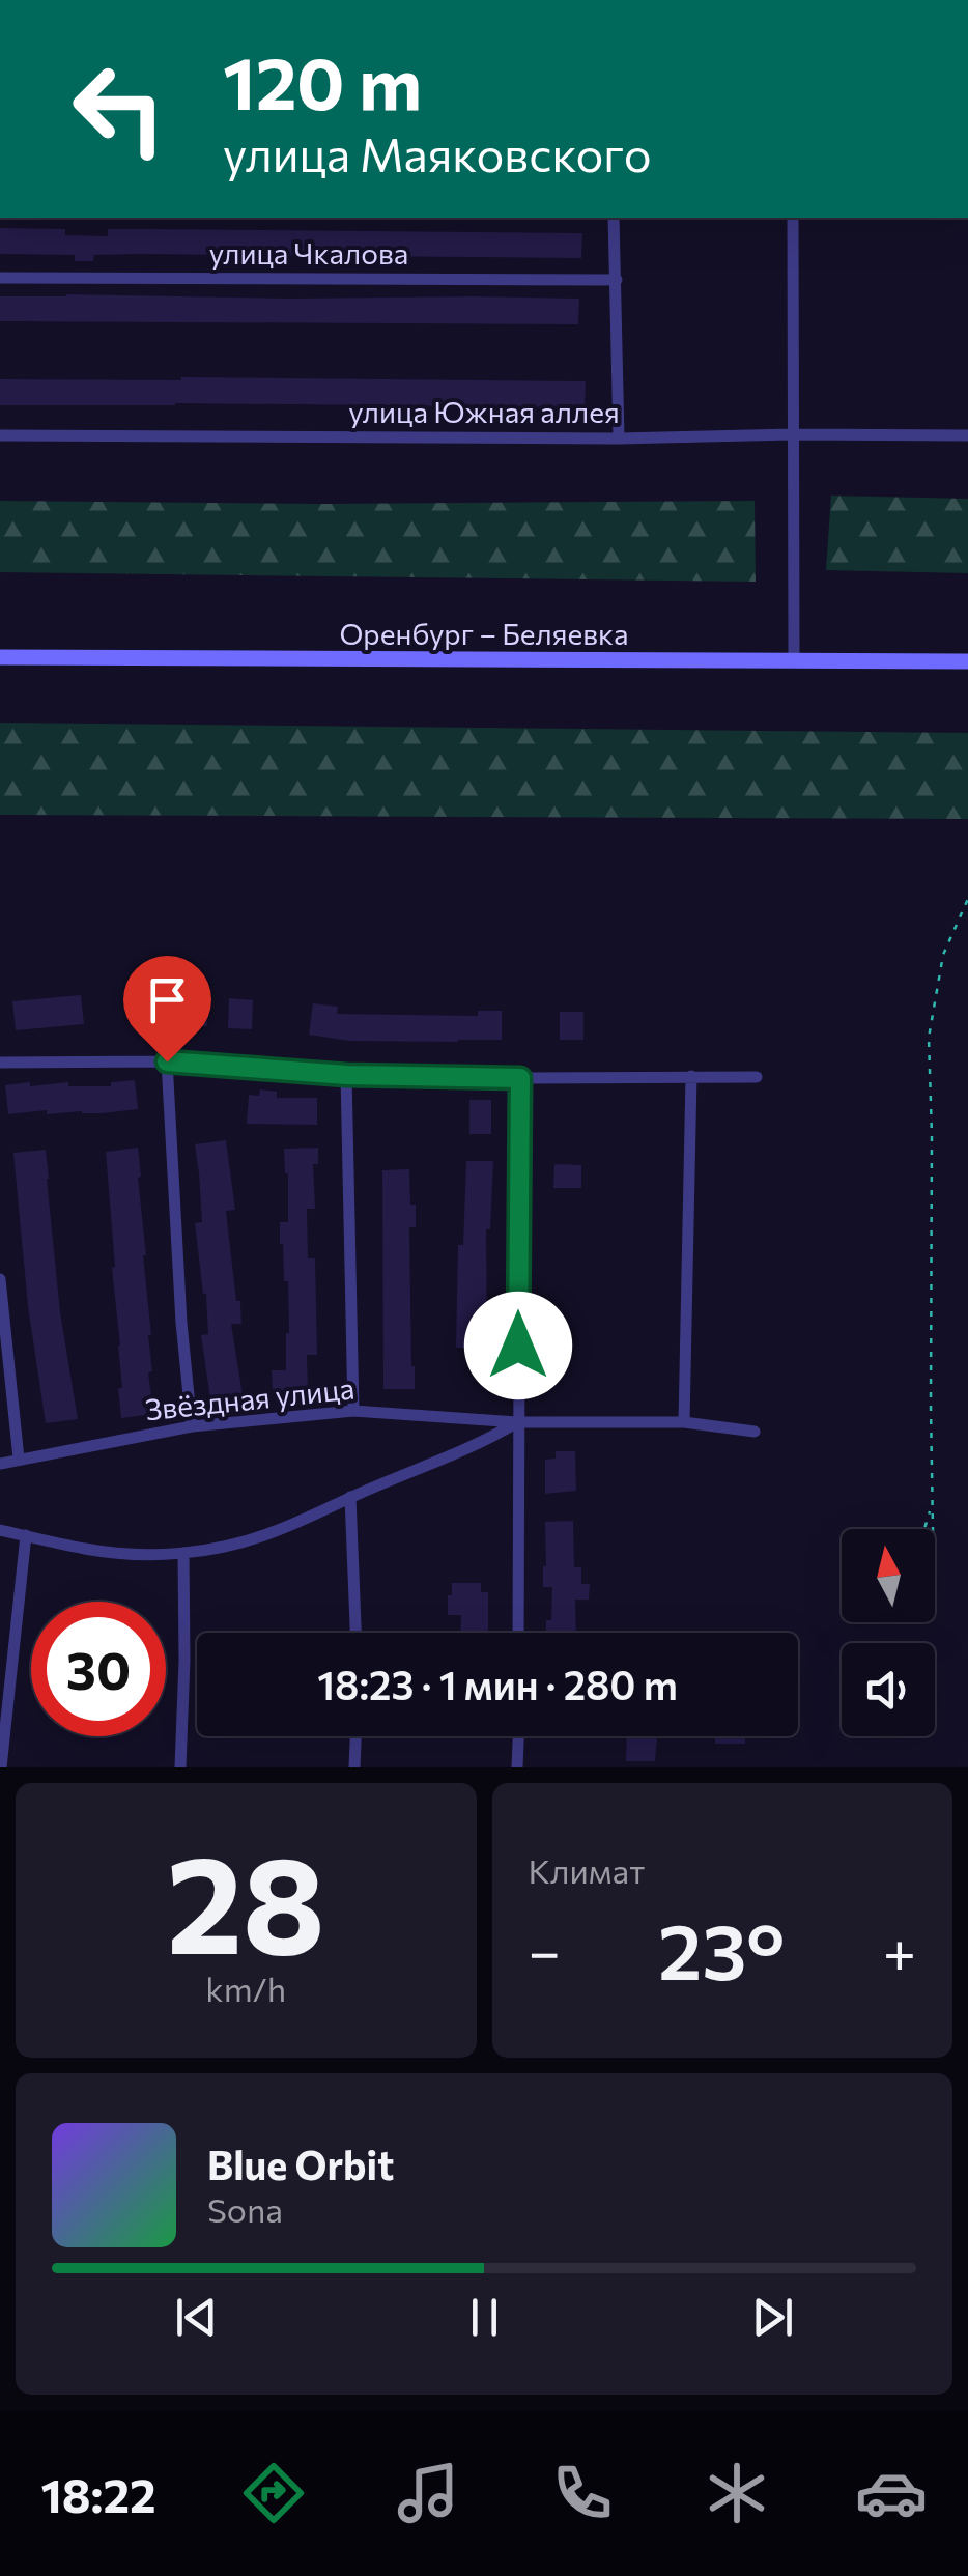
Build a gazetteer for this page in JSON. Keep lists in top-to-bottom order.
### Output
{
  "streets": {
    "main road": ["Оренбург – Беляевка"],
    "street": ["улица Чкалова", "улица Южная аллея", "Звёздная улица"]
  },
  "north": "top",
  "page": {
    "turn": ["120 m", "улица Маяковского"],
    "limit": "30",
    "trip": "18:23 · 1 мин · 280 m",
    "tile": [
      ["28", "km/h"],
      "Климат"
    ],
    "heat": ["−", "23°", "+"],
    "song": ["Blue Orbit", "Sona"],
    "tabs": "18:22"
  }
}
